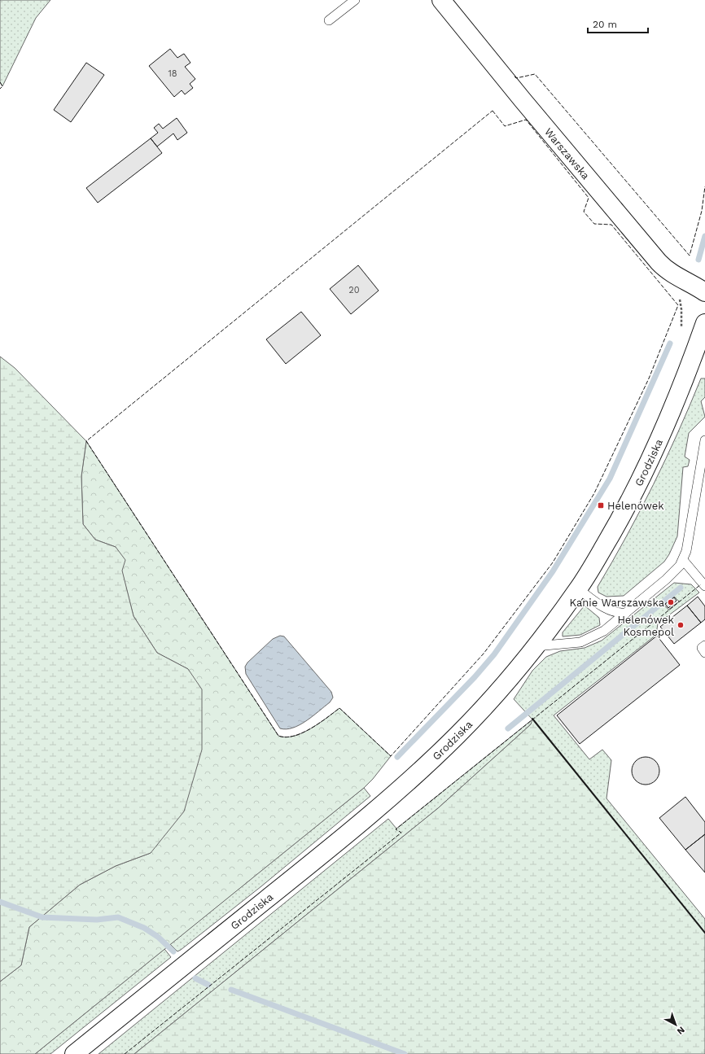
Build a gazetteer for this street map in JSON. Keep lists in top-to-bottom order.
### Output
{
  "streets": {
    "main road": ["Warszawska", "Grodziska"]
  },
  "places": {
    "transit": ["Helenówek"],
    "other": ["Kanie Warszawska", "Helenówek Kosmepol"]
  },
  "house_numbers": ["18", "20"],
  "scale_bar": "20 m",
  "north": "bottom right"
}
